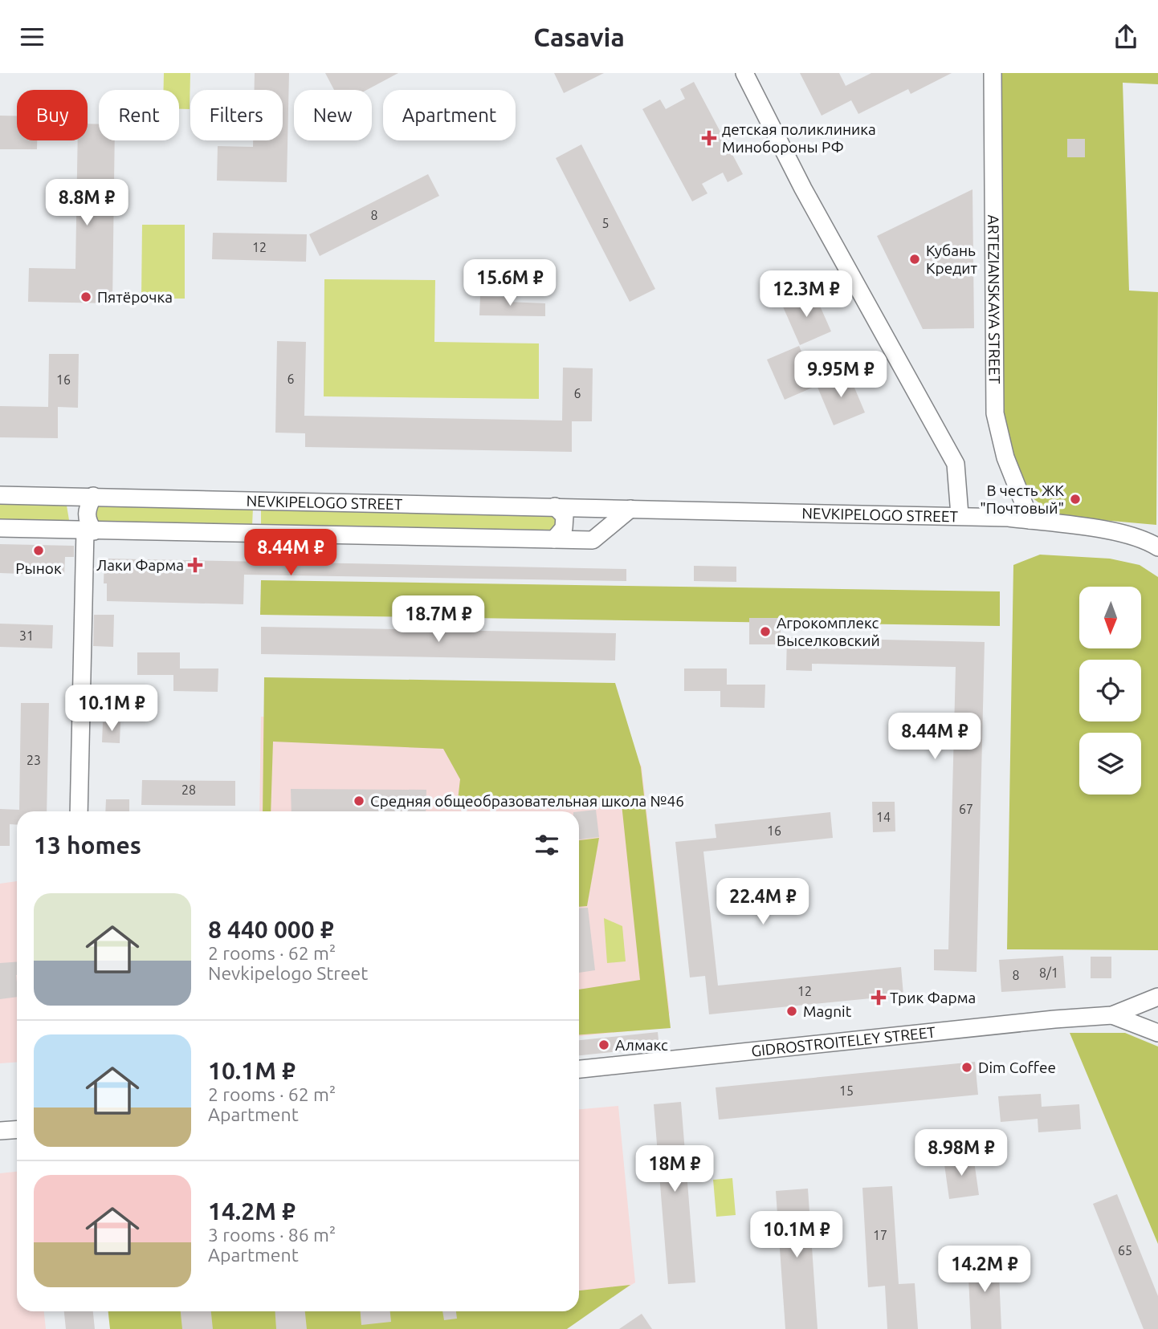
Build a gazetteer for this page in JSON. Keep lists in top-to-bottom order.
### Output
{
  "streets": {
    "street": ["ARTEZIANSKAYA STREET", "NEVKIPELOGO STREET", "GIDROSTROITELEY STREET"]
  },
  "crossings": [
    ["ARTEZIANSKAYA STREET", "NEVKIPELOGO STREET"]
  ],
  "places": {
    "health": ["детская поликлиника Минобороны РФ", "Лаки Фарма", "Трик Фарма"],
    "other": [
      "Кубань Кредит",
      "Пятёрочка",
      "В честь ЖК \"Почтовый\"",
      "Рынок",
      "Агрокомплекс Выселковский",
      "Средняя общеобразовательная школа №46",
      "Magnit",
      "Алмакс",
      "Dim Coffee"
    ]
  },
  "house_numbers": [
    "8",
    "5",
    "12",
    "6",
    "16",
    "6",
    "31",
    "23",
    "28",
    "67",
    "14",
    "16",
    "8/1",
    "8",
    "12",
    "15",
    "17",
    "65"
  ],
  "north": "bottom",
  "page": {
    "header": "Casavia",
    "chip": [
      "Buy",
      "Rent",
      "Filters",
      "New",
      "Apartment"
    ],
    "price": [
      "8.8M ₽",
      "15.6M ₽",
      "12.3M ₽",
      "9.95M ₽",
      "8.44M ₽",
      "18.7M ₽",
      "10.1M ₽",
      "8.44M ₽",
      "22.4M ₽",
      "8.98M ₽",
      "18M ₽",
      "10.1M ₽",
      "14.2M ₽"
    ],
    "heading": "13 homes",
    "list": [
      {
        "name": "8 440 000 ₽",
        "note": "2 rooms · 62 m² · Nevkipelogo Street"
      },
      {
        "name": "10.1M ₽",
        "note": "2 rooms · 62 m² · Apartment"
      },
      {
        "name": "14.2M ₽",
        "note": "3 rooms · 86 m² · Apartment"
      }
    ]
  }
}
